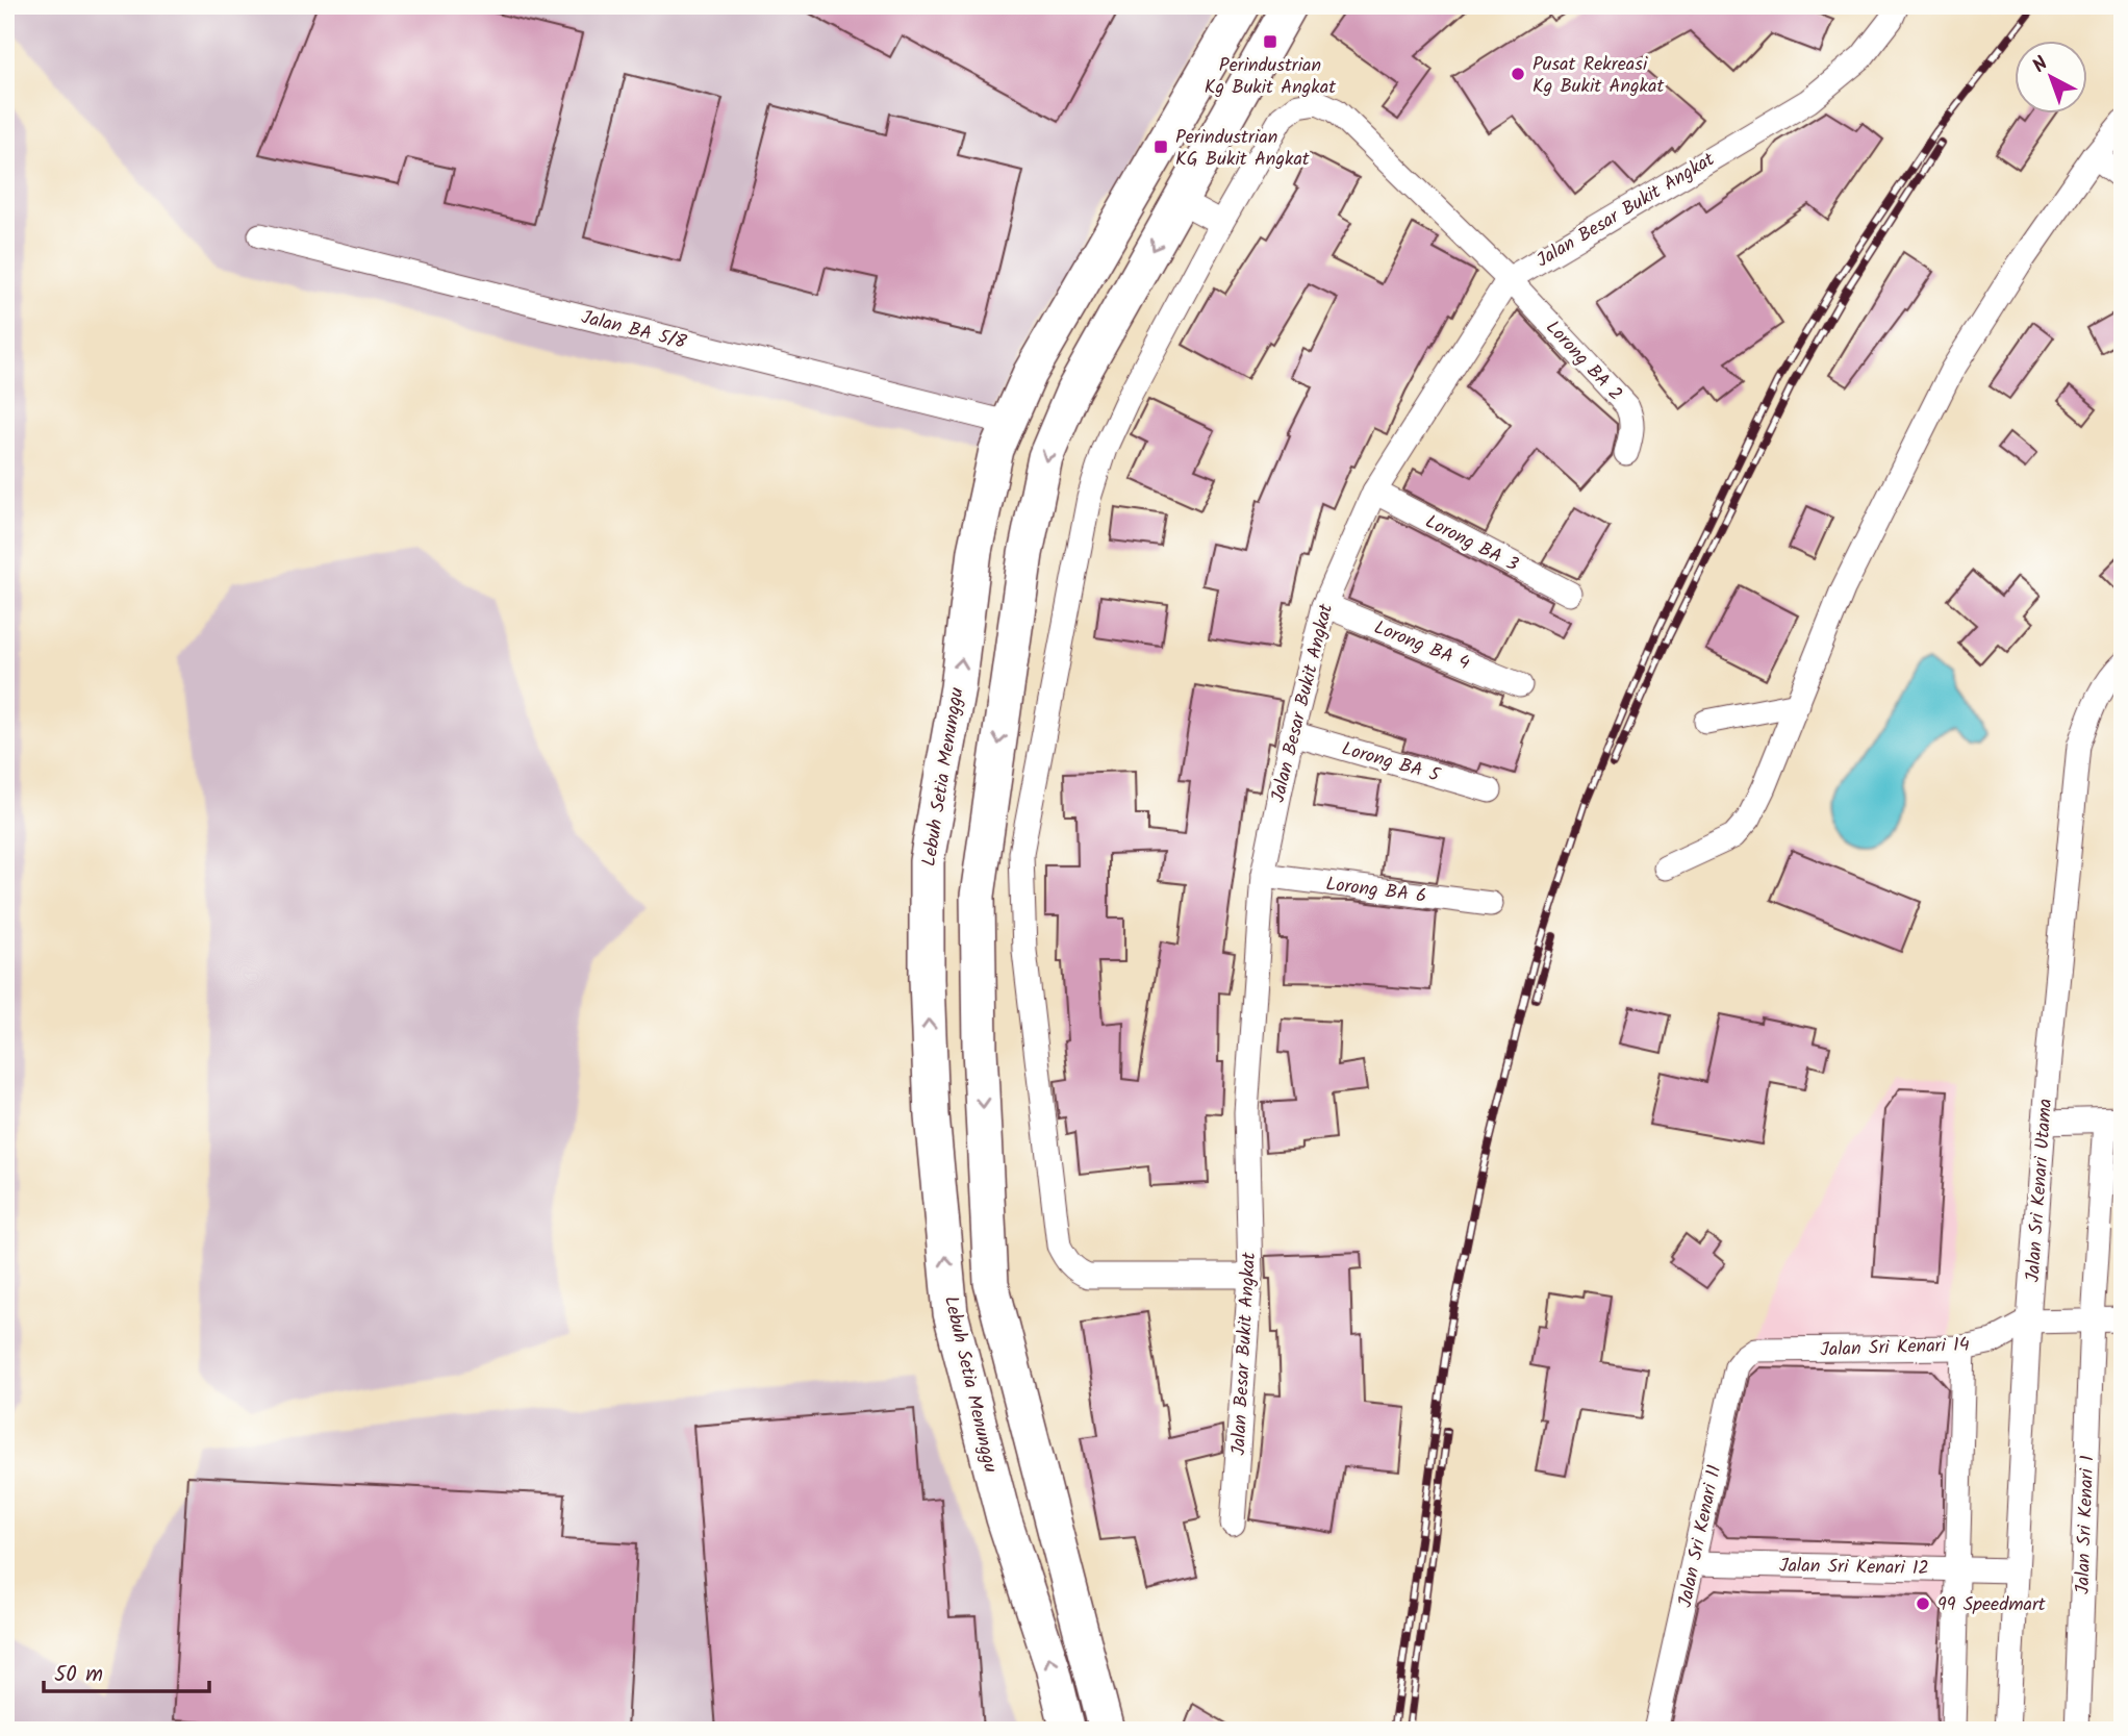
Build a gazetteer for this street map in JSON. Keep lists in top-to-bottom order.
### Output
{
  "streets": {
    "street": [
      "Jalan Besar Bukit Angkat",
      "Jalan BA 5/8",
      "Lorong BA 2",
      "Lorong BA 3",
      "Lorong BA 4",
      "Lorong BA 5",
      "Lebuh Setia Menunggu",
      "Lorong BA 6",
      "Jalan Sri Kenari Utama",
      "Jalan Sri Kenari 14",
      "Jalan Sri Kenari 1",
      "Jalan Sri Kenari 11",
      "Jalan Sri Kenari 12"
    ]
  },
  "crossings": [
    ["Jalan Besar Bukit Angkat", "Lorong BA 2"],
    ["Jalan Besar Bukit Angkat", "Lorong BA 3"],
    ["Jalan Besar Bukit Angkat", "Lorong BA 4"],
    ["Jalan Besar Bukit Angkat", "Lorong BA 5"],
    ["Jalan Besar Bukit Angkat", "Lorong BA 6"],
    ["Jalan BA 5/8", "Lebuh Setia Menunggu"],
    ["Jalan Sri Kenari Utama", "Jalan Sri Kenari 14"],
    ["Jalan Sri Kenari Utama", "Jalan Sri Kenari 12"],
    ["Jalan Sri Kenari 14", "Jalan Sri Kenari 11"],
    ["Jalan Sri Kenari 11", "Jalan Sri Kenari 12"]
  ],
  "places": {
    "transit": ["Perindustrian Kg Bukit Angkat", "Perindustrian KG Bukit Angkat"],
    "other": ["Pusat Rekreasi Kg Bukit Angkat", "99 Speedmart"]
  },
  "scale_bar": "50 m",
  "north": "top left"
}
